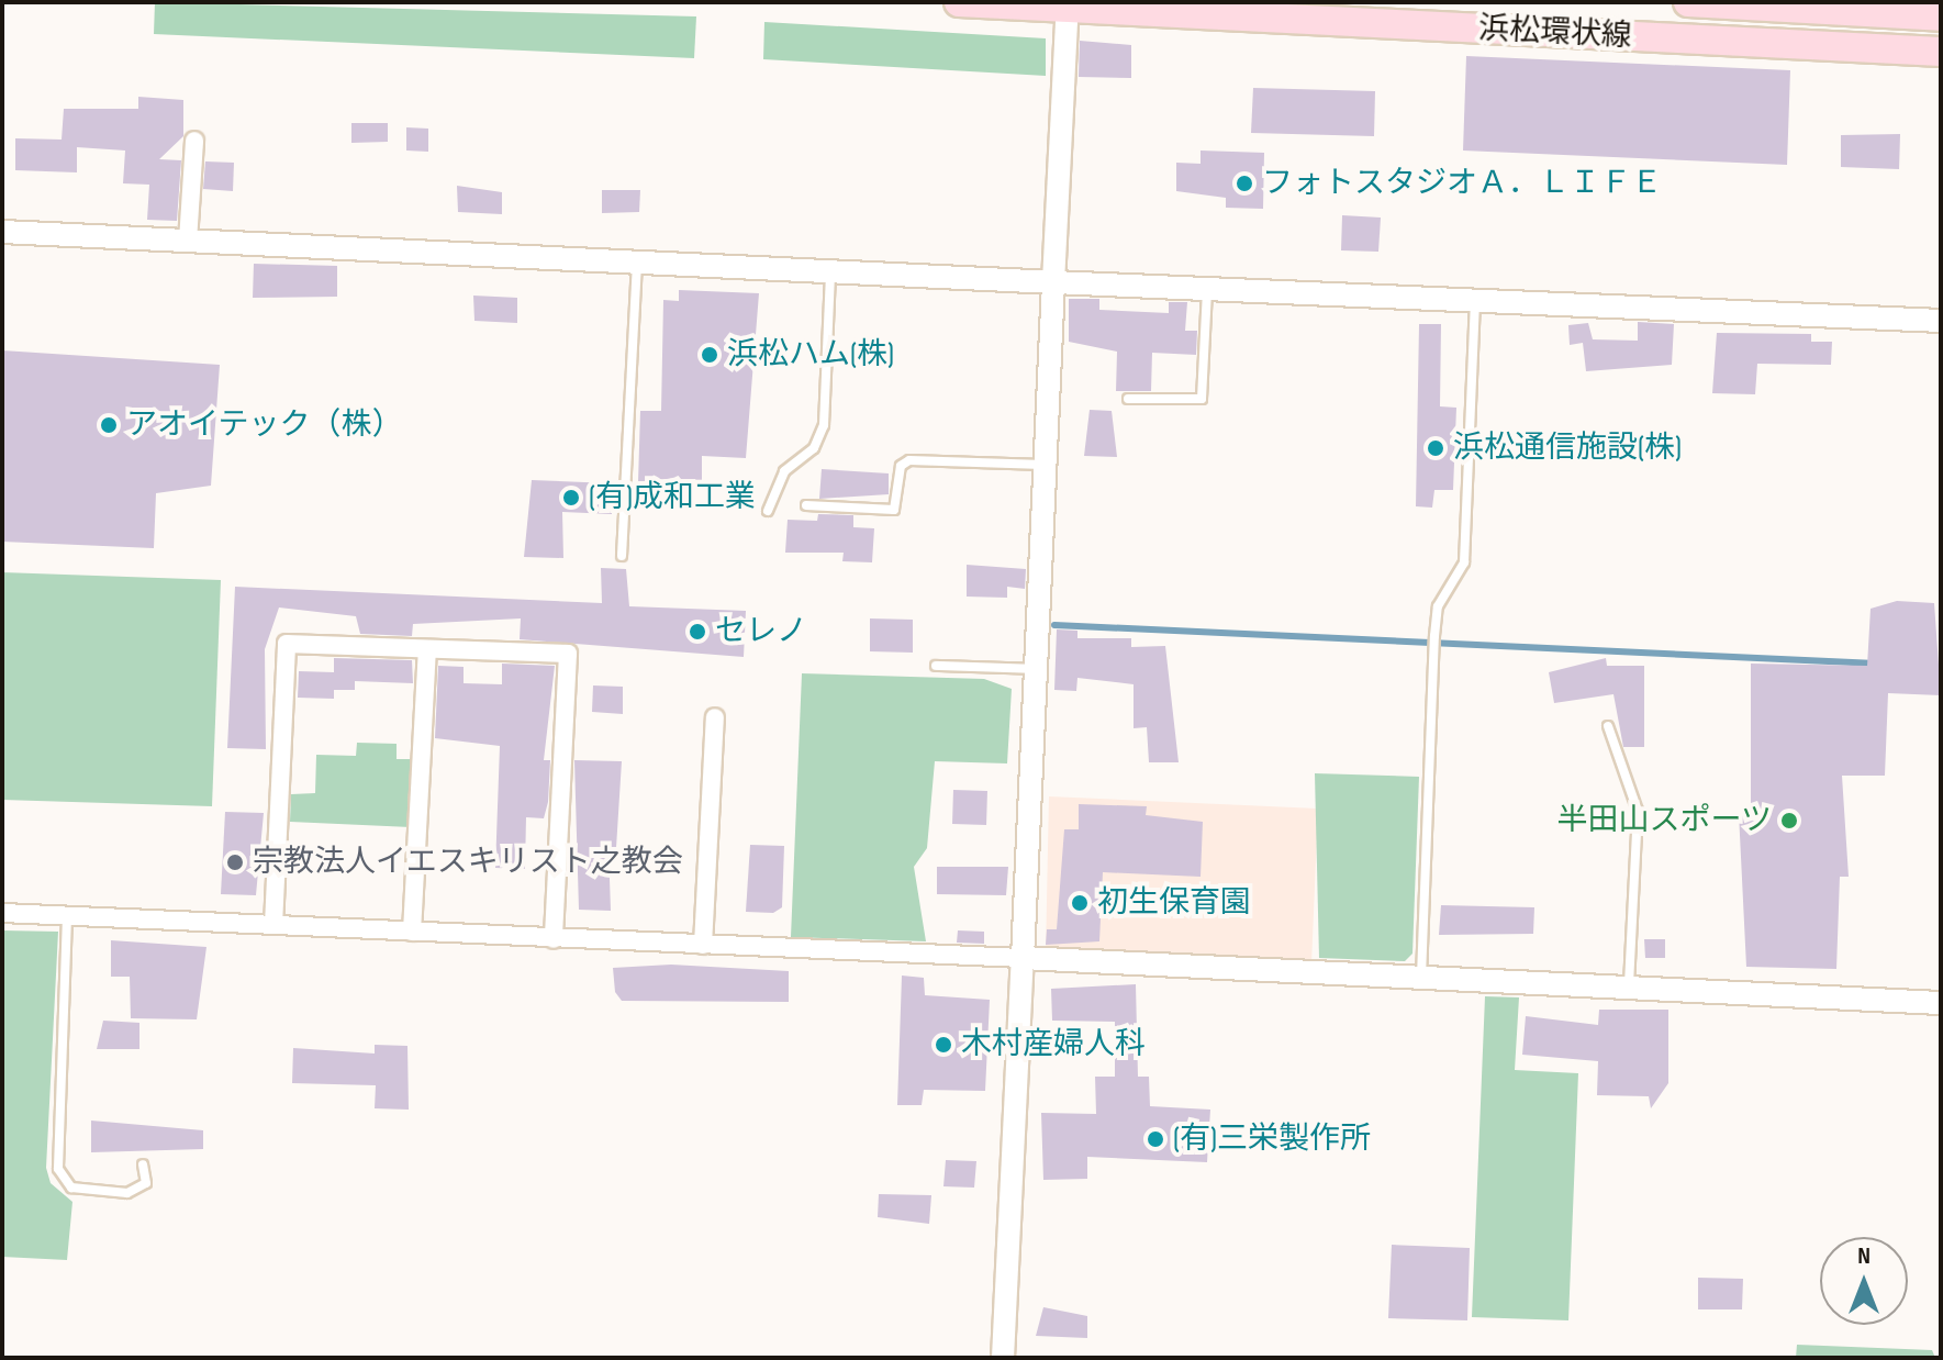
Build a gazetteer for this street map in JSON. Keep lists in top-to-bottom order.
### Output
{
  "streets": {
    "main road": ["浜松環状線"]
  },
  "places": [
    "フォトスタジオＡ．ＬＩＦＥ",
    "浜松ハム(株)",
    "アオイテック（株）",
    "浜松通信施設(株)",
    "(有)成和工業",
    "セレノ",
    "半田山スポーツ",
    "宗教法人イエスキリスト之教会",
    "初生保育園",
    "木村産婦人科",
    "(有)三栄製作所"
  ],
  "north": "top"
}
